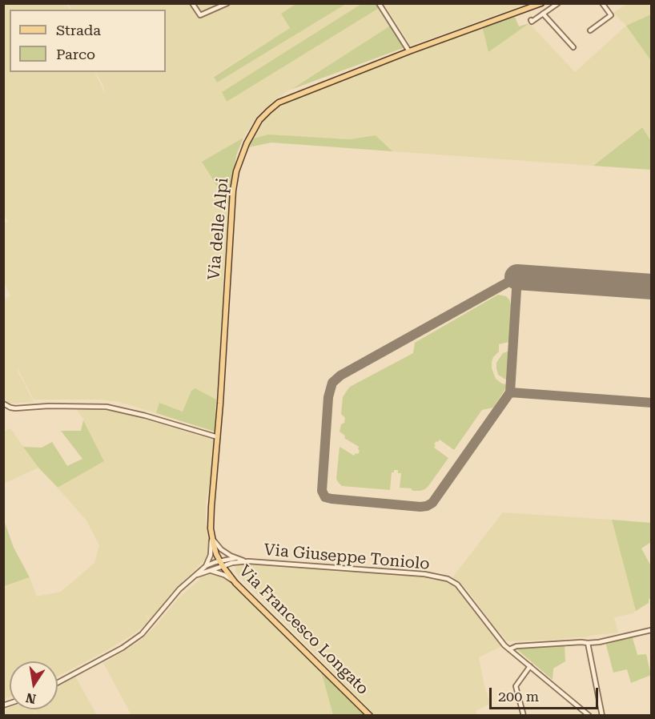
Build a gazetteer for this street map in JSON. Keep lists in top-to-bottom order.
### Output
{
  "streets": {
    "main road": ["Via delle Alpi", "Via Francesco Longato"],
    "street": ["Via Giuseppe Toniolo"]
  },
  "crossings": [
    ["Via delle Alpi", "Via Giuseppe Toniolo"],
    ["Via delle Alpi", "Via Francesco Longato"],
    ["Via Giuseppe Toniolo", "Via Francesco Longato"]
  ],
  "legend": ["Strada", "Parco"],
  "scale_bar": "200 m",
  "north": "bottom"
}
